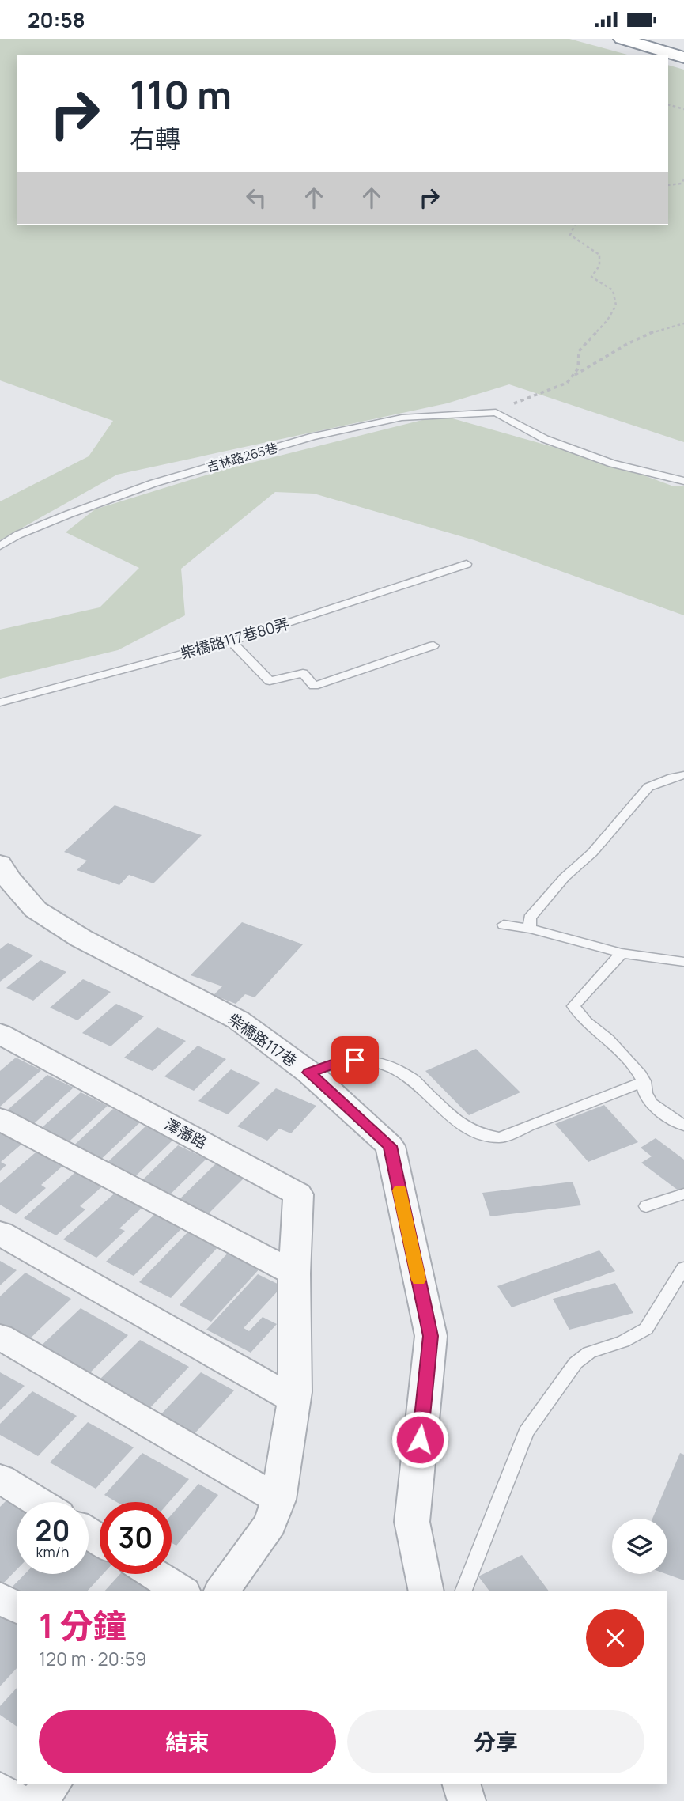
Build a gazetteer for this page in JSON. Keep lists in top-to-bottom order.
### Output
{
  "streets": {
    "street": ["柴橋路117巷", "澤藩路"],
    "lane": ["吉林路265巷", "柴橋路117巷80弄"]
  },
  "page": {
    "status": "20:58",
    "turn": ["110 m", "右轉"],
    "speed": "20 km/h",
    "limit": "30",
    "heading": ["1 分鐘", "120 m · 20:59"],
    "buttons": ["結束", "分享"]
  }
}
